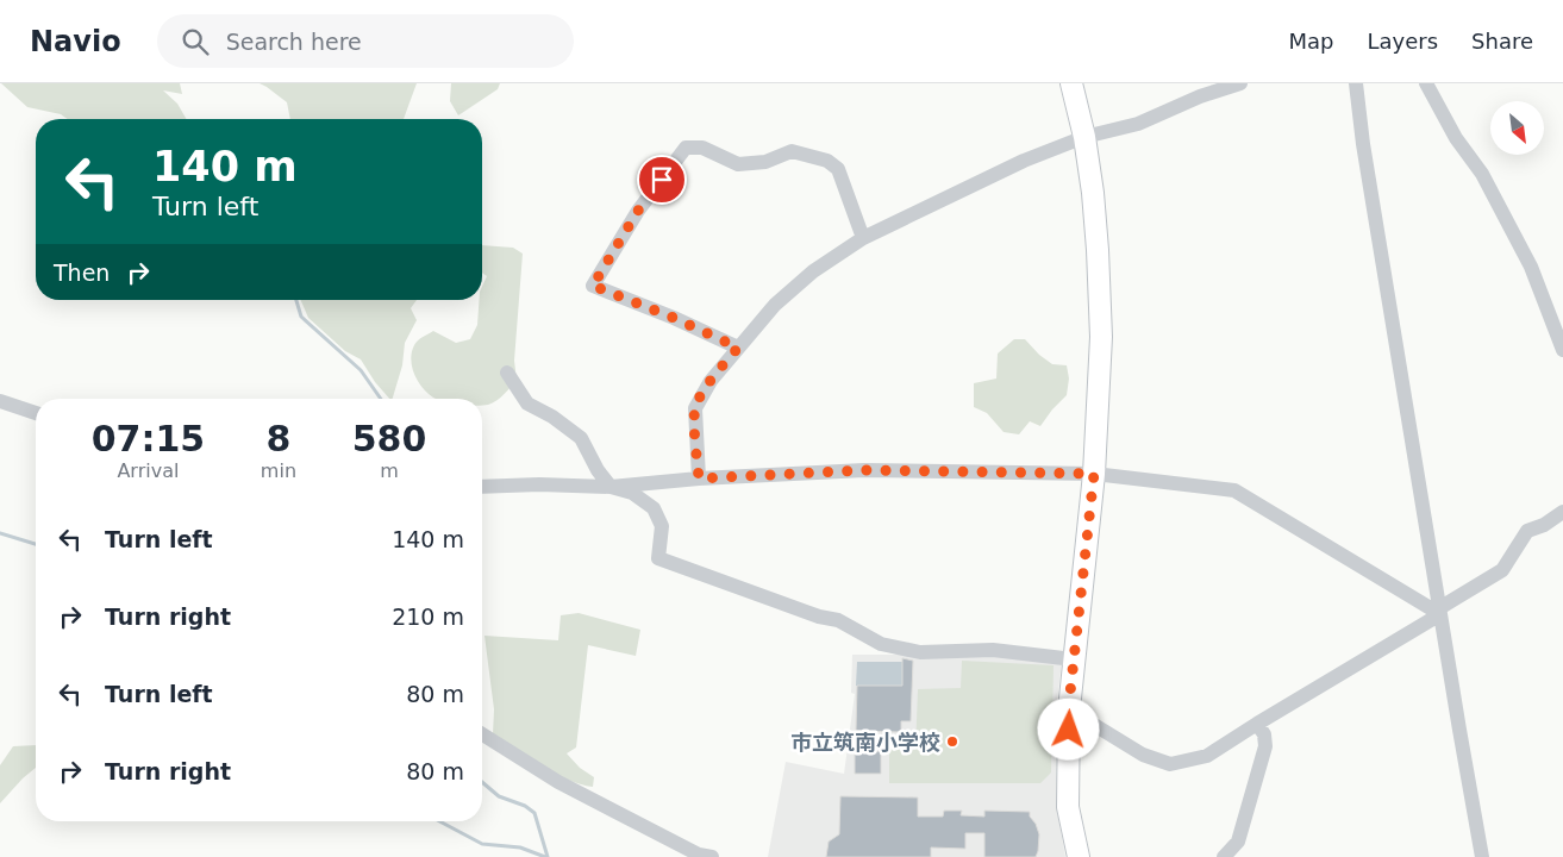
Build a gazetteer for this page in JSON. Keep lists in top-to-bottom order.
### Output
{
  "places": ["市立筑南小学校"],
  "north": "bottom right",
  "page": {
    "header": "Navio",
    "search": "Search here",
    "nav": ["Map", "Layers", "Share"],
    "turn": ["140 m", "Turn left"],
    "then": "Then",
    "eta": [
      "07:15",
      "Arrival",
      "8",
      "min",
      "580",
      "m"
    ],
    "list": [
      {
        "name": "Turn left",
        "value": "140 m"
      },
      {
        "name": "Turn right",
        "value": "210 m"
      },
      {
        "name": "Turn left",
        "value": "80 m"
      },
      {
        "name": "Turn right",
        "value": "80 m"
      }
    ]
  }
}
